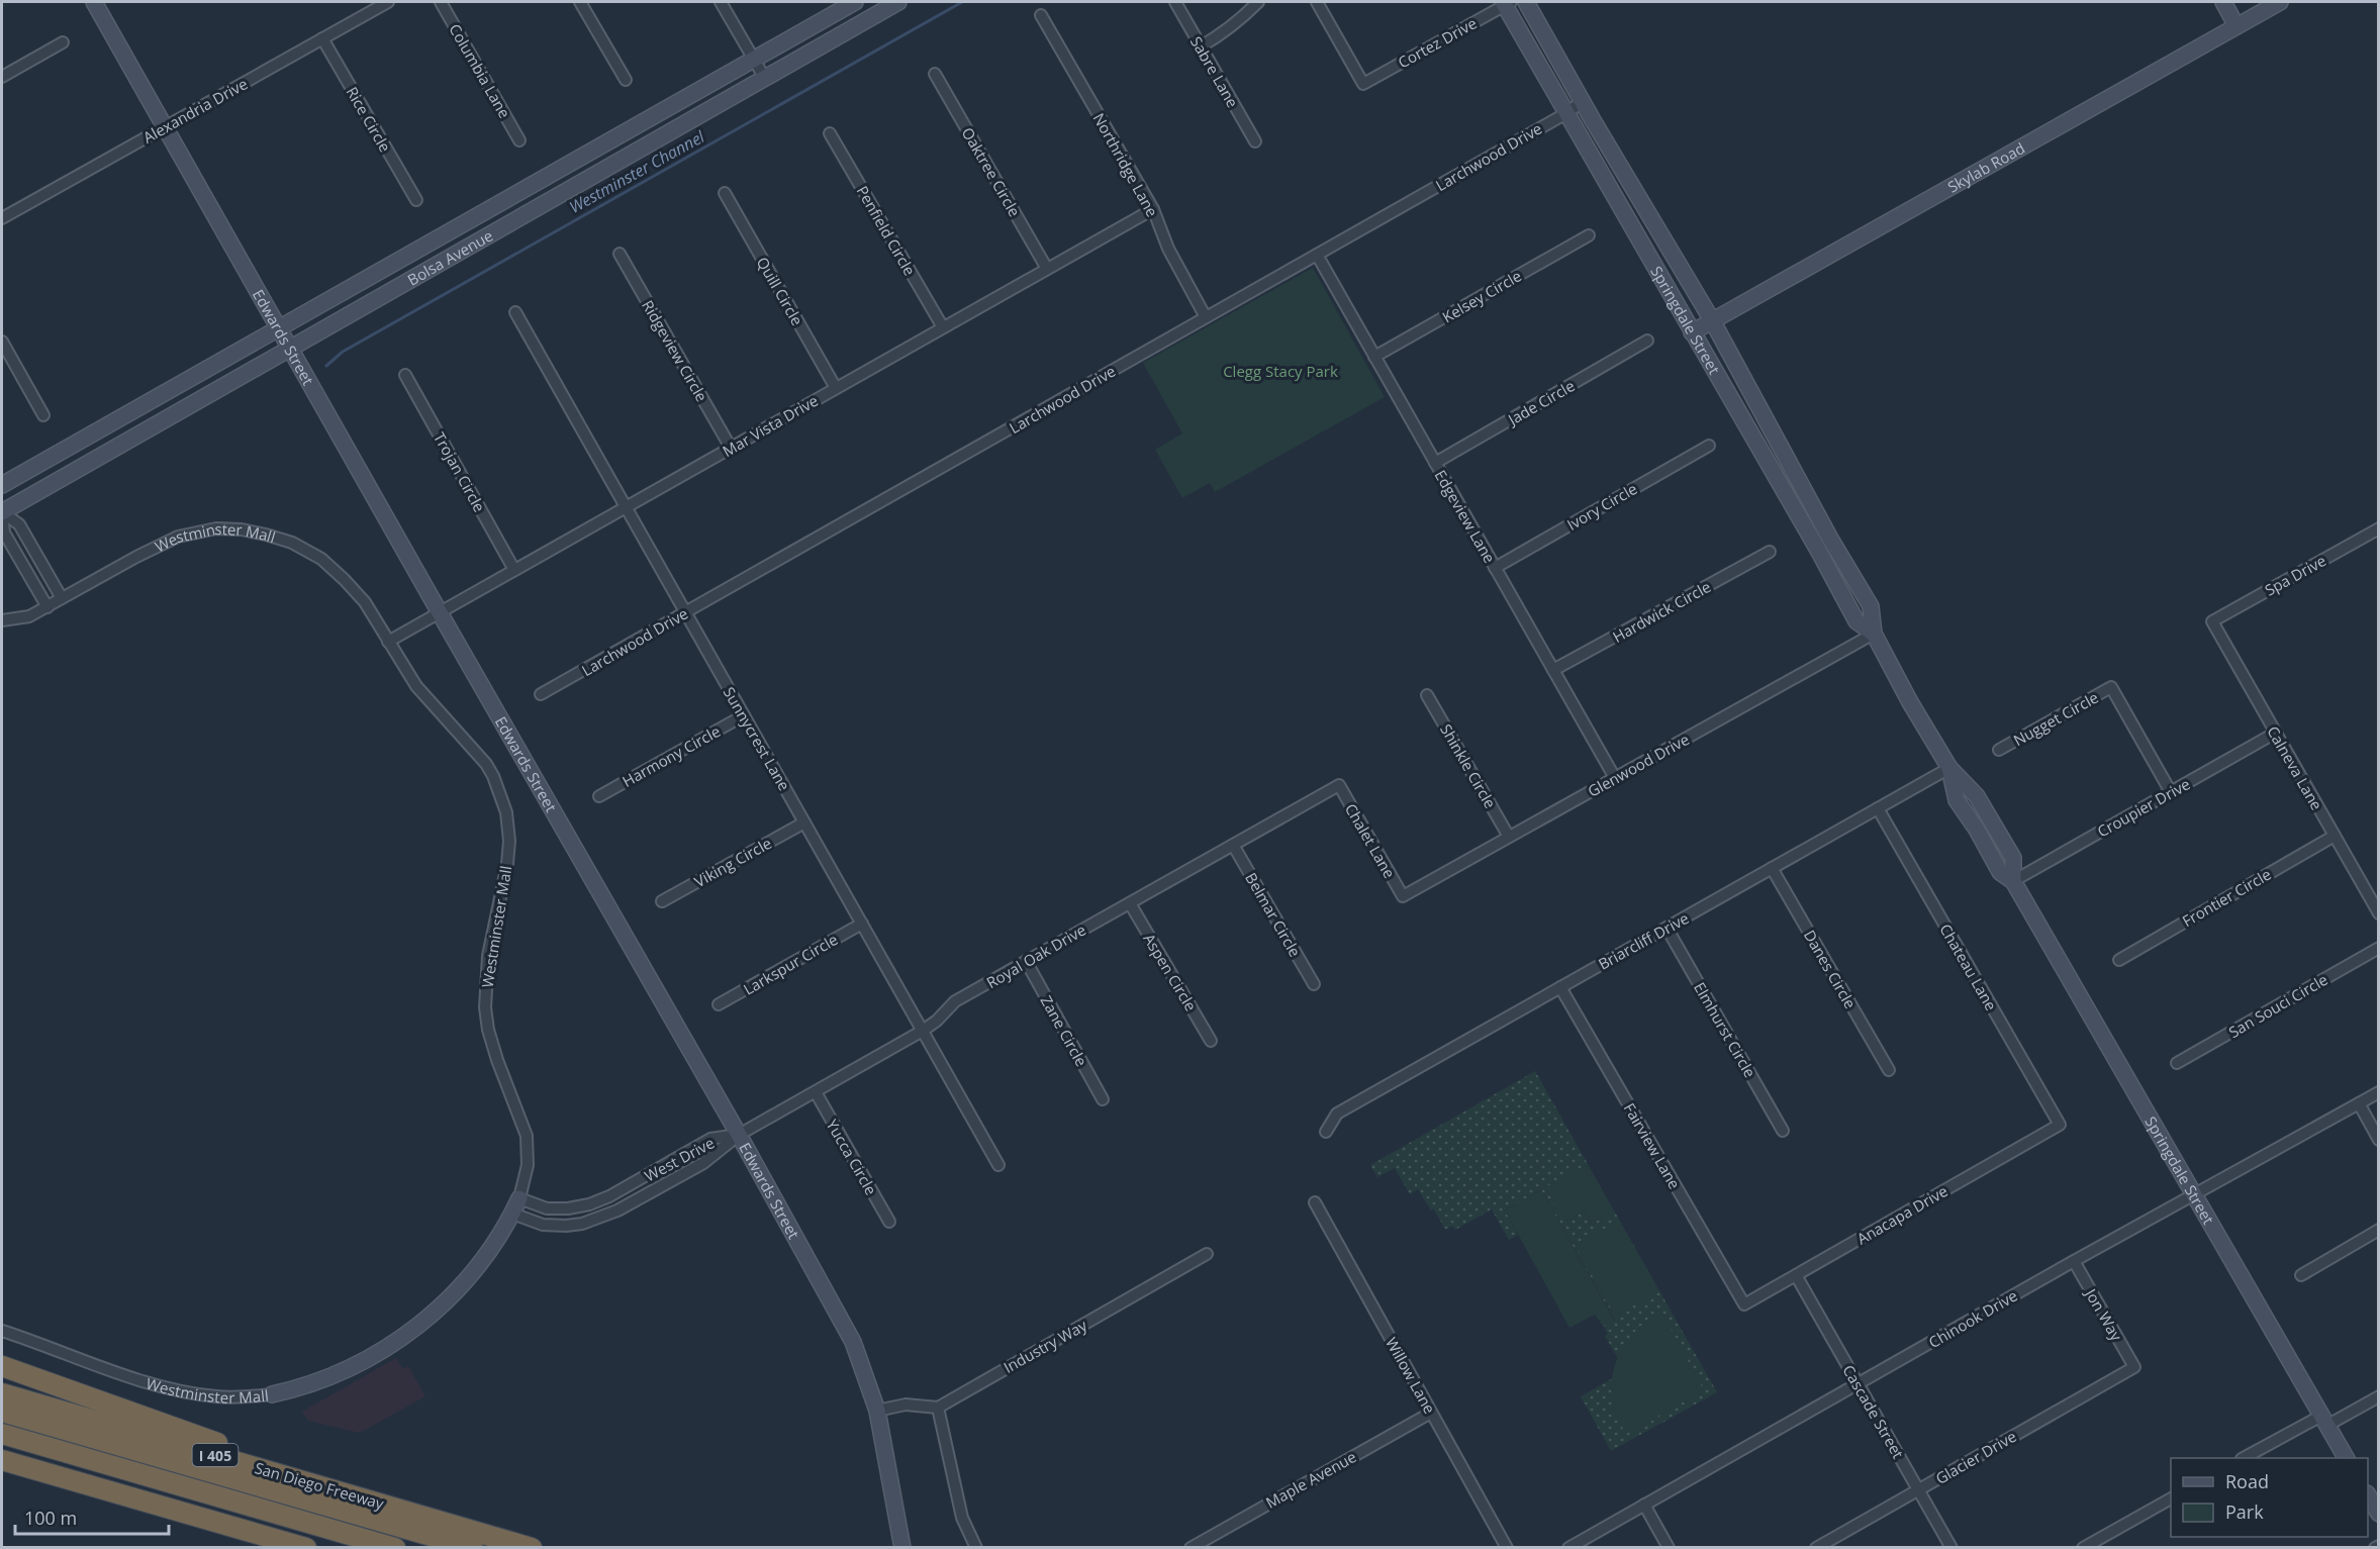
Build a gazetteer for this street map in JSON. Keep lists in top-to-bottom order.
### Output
{
  "streets": {
    "highway": ["I 405", "San Diego Freeway"],
    "main road": [
      "Skylab Road",
      "Bolsa Avenue",
      "Springdale Street",
      "Edwards Street",
      "Westminster Mall"
    ],
    "street": [
      "Cortez Drive",
      "Columbia Lane",
      "Sabre Lane",
      "Alexandria Drive",
      "Rice Circle",
      "Larchwood Drive",
      "Northridge Lane",
      "Oaktree Circle",
      "Penfield Circle",
      "Quill Circle",
      "Kelsey Circle",
      "Ridgeview Circle",
      "Jade Circle",
      "Mar Vista Drive",
      "Trojan Circle",
      "Ivory Circle",
      "Edgeview Lane",
      "Spa Drive",
      "Hardwick Circle",
      "Nugget Circle",
      "Sunnycrest Lane",
      "Harmony Circle",
      "Glenwood Drive",
      "Shinkle Circle",
      "Calneva Lane",
      "Croupier Drive",
      "Chalet Lane",
      "Viking Circle",
      "Frontier Circle",
      "Belmar Circle",
      "Briarcliff Drive",
      "Royal Oak Drive",
      "Larkspur Circle",
      "Chateau Lane",
      "Danes Circle",
      "Aspen Circle",
      "San Souci Circle",
      "Elmhurst Circle",
      "Zane Circle",
      "Fairview Lane",
      "Yucca Circle",
      "West Drive",
      "Anacapa Drive",
      "Jon Way",
      "Chinook Drive",
      "Industry Way",
      "Willow Lane",
      "Cascade Street",
      "Glacier Drive",
      "Maple Avenue"
    ]
  },
  "crossings": [
    ["Cortez Drive", "Springdale Street"],
    ["Alexandria Drive", "Rice Circle"],
    ["Alexandria Drive", "Edwards Street"],
    ["Larchwood Drive", "Northridge Lane"],
    ["Larchwood Drive", "Springdale Street"],
    ["Larchwood Drive", "Edgeview Lane"],
    ["Larchwood Drive", "Sunnycrest Lane"],
    ["Northridge Lane", "Mar Vista Drive"],
    ["Skylab Road", "Springdale Street"],
    ["Oaktree Circle", "Mar Vista Drive"],
    ["Penfield Circle", "Mar Vista Drive"],
    ["Bolsa Avenue", "Edwards Street"],
    ["Quill Circle", "Mar Vista Drive"],
    ["Kelsey Circle", "Edgeview Lane"],
    ["Springdale Street", "Glenwood Drive"],
    ["Springdale Street", "Croupier Drive"],
    ["Springdale Street", "Briarcliff Drive"],
    ["Springdale Street", "Chinook Drive"],
    ["Edwards Street", "Mar Vista Drive"],
    ["Edwards Street", "Royal Oak Drive"],
    ["Edwards Street", "West Drive"],
    ["Ridgeview Circle", "Mar Vista Drive"],
    ["Jade Circle", "Edgeview Lane"],
    ["Mar Vista Drive", "Trojan Circle"],
    ["Mar Vista Drive", "Westminster Mall"],
    ["Mar Vista Drive", "Sunnycrest Lane"],
    ["Ivory Circle", "Edgeview Lane"],
    ["Edgeview Lane", "Hardwick Circle"],
    ["Edgeview Lane", "Glenwood Drive"],
    ["Westminster Mall", "West Drive"],
    ["Spa Drive", "Calneva Lane"],
    ["Nugget Circle", "Croupier Drive"],
    ["Sunnycrest Lane", "Harmony Circle"],
    ["Sunnycrest Lane", "Viking Circle"],
    ["Sunnycrest Lane", "Royal Oak Drive"],
    ["Sunnycrest Lane", "Larkspur Circle"],
    ["Glenwood Drive", "Shinkle Circle"],
    ["Glenwood Drive", "Chalet Lane"],
    ["Calneva Lane", "Croupier Drive"],
    ["Calneva Lane", "Frontier Circle"],
    ["Chalet Lane", "Royal Oak Drive"],
    ["Belmar Circle", "Royal Oak Drive"],
    ["Briarcliff Drive", "Chateau Lane"],
    ["Briarcliff Drive", "Danes Circle"],
    ["Briarcliff Drive", "Elmhurst Circle"],
    ["Briarcliff Drive", "Fairview Lane"],
    ["Royal Oak Drive", "Aspen Circle"],
    ["Royal Oak Drive", "Zane Circle"],
    ["Royal Oak Drive", "Yucca Circle"],
    ["Royal Oak Drive", "West Drive"],
    ["Chateau Lane", "Anacapa Drive"],
    ["Fairview Lane", "Anacapa Drive"],
    ["Anacapa Drive", "Cascade Street"],
    ["Jon Way", "Chinook Drive"],
    ["Jon Way", "Glacier Drive"],
    ["Chinook Drive", "Cascade Street"],
    ["Willow Lane", "Maple Avenue"],
    ["Cascade Street", "Glacier Drive"]
  ],
  "water": ["Westminster Channel"],
  "parks": ["Clegg Stacy Park"],
  "legend": ["Road", "Park"],
  "scale_bar": "100 m"
}
